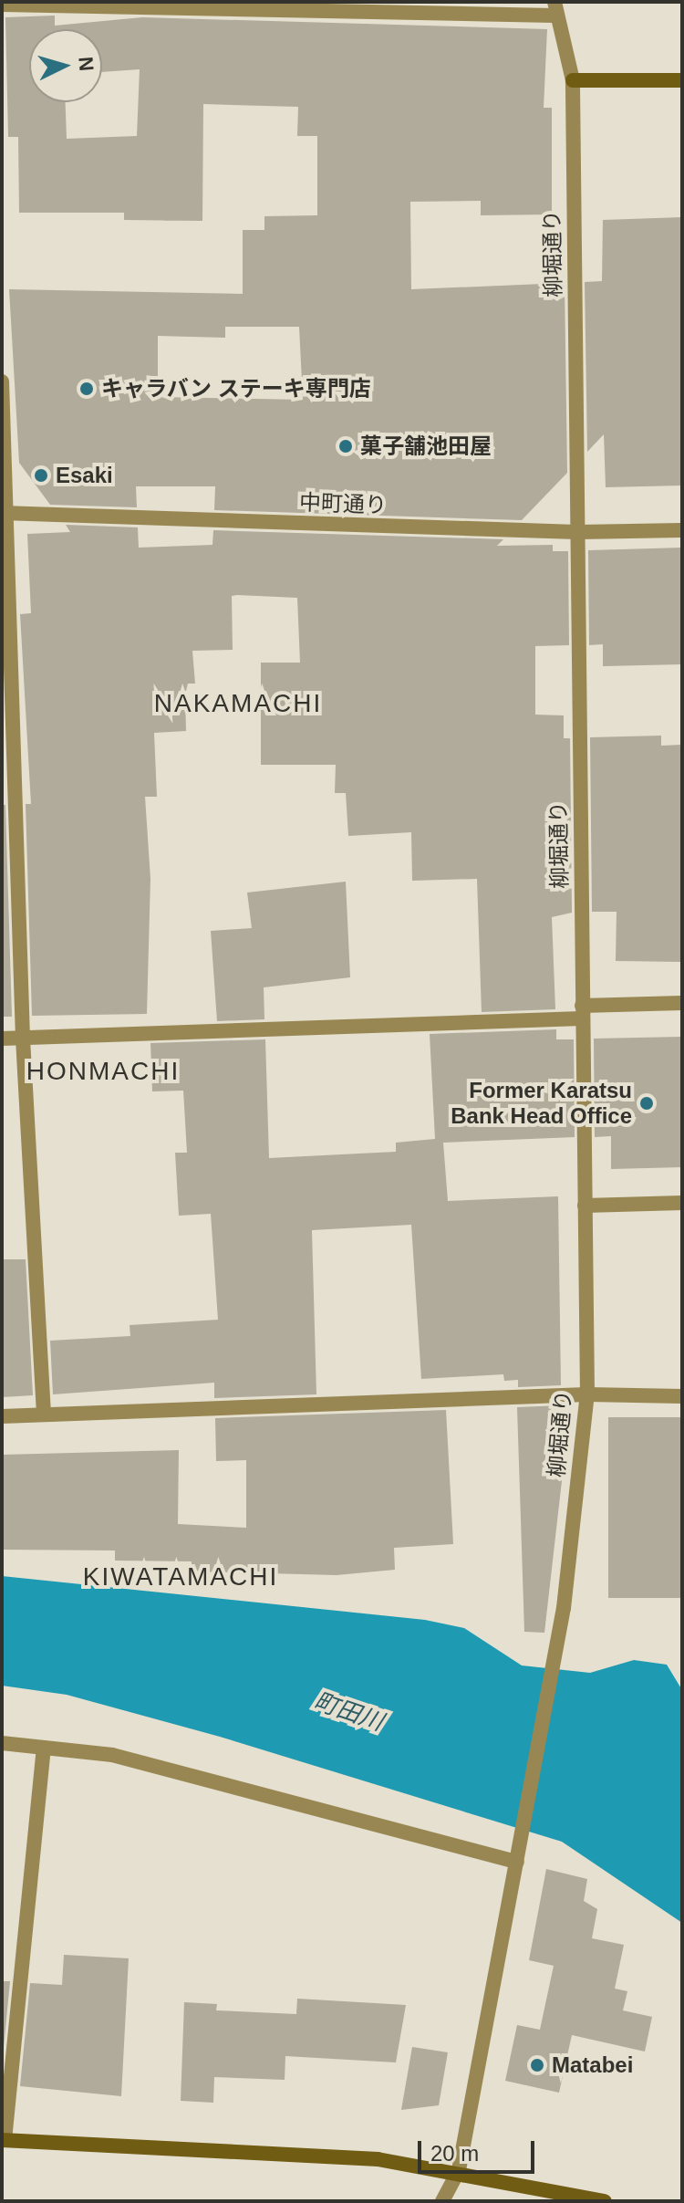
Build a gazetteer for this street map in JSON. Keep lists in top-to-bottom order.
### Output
{
  "streets": {
    "street": ["柳堀通り", "中町通り"]
  },
  "crossings": [
    ["柳堀通り", "中町通り"]
  ],
  "districts": ["NAKAMACHI", "HONMACHI", "KIWATAMACHI"],
  "water": ["町田川"],
  "places": [
    "キャラバン ステーキ専門店",
    "菓子舗池田屋",
    "Esaki",
    "Former Karatsu Bank Head Office",
    "Matabei"
  ],
  "scale_bar": "20 m",
  "north": "right"
}
